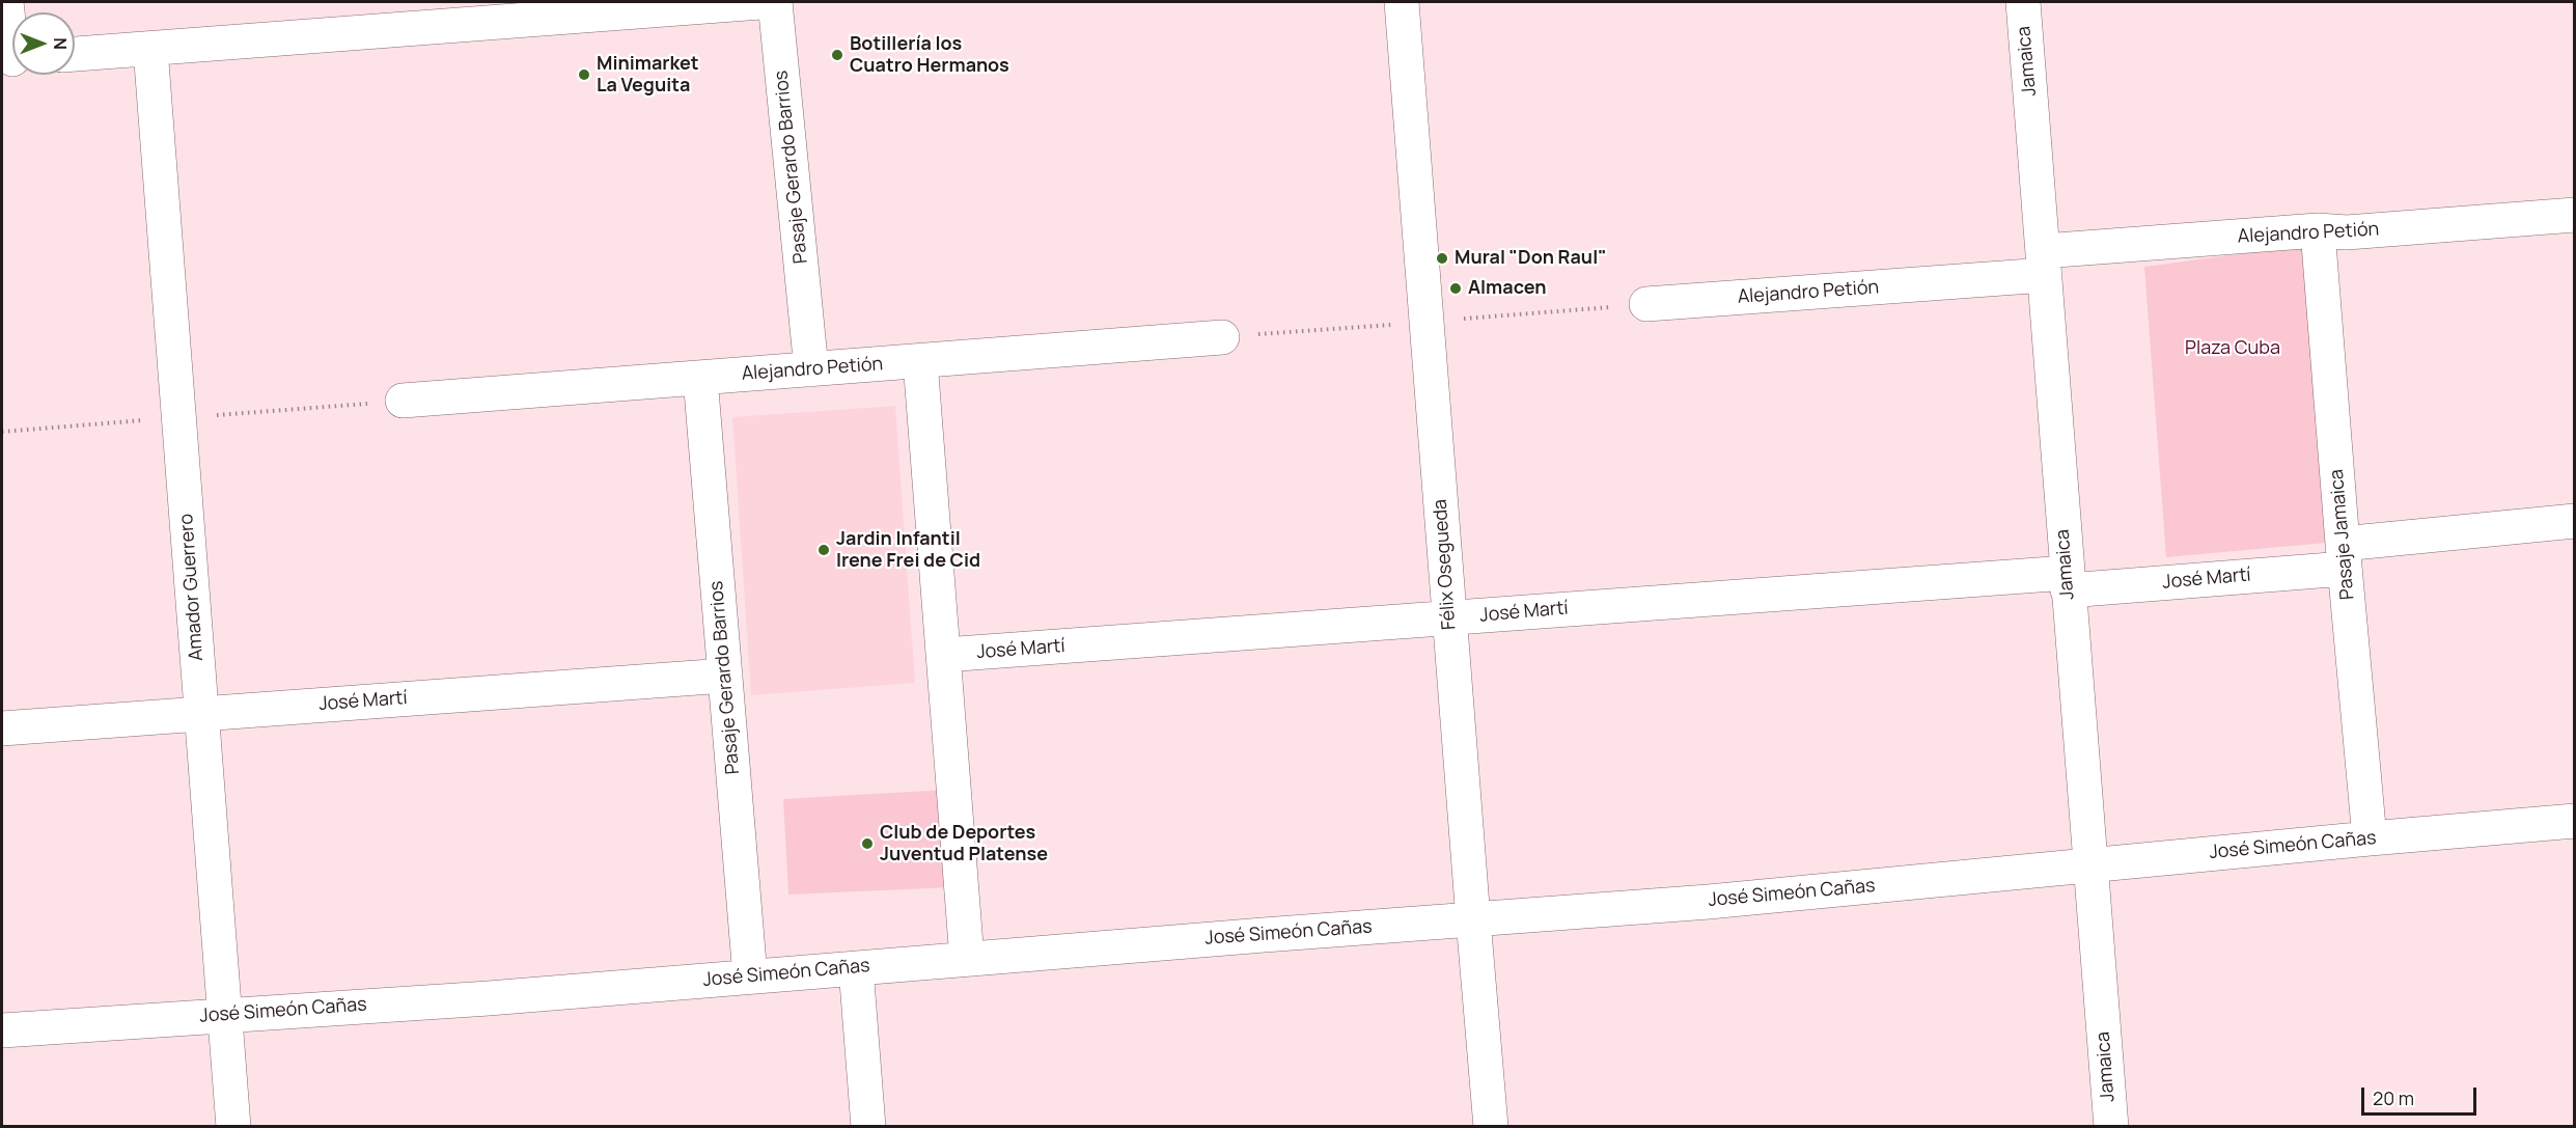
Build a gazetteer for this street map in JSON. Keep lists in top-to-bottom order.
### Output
{
  "streets": {
    "street": [
      "Jamaica",
      "Pasaje Gerardo Barrios",
      "Alejandro Petión",
      "Pasaje Jamaica",
      "Félix Osegueda",
      "José Martí",
      "Amador Guerrero",
      "José Simeón Cañas"
    ]
  },
  "crossings": [
    ["Jamaica", "Alejandro Petión"],
    ["Jamaica", "José Martí"],
    ["Jamaica", "José Simeón Cañas"],
    ["Pasaje Gerardo Barrios", "Alejandro Petión"],
    ["Pasaje Gerardo Barrios", "José Martí"],
    ["Pasaje Gerardo Barrios", "José Simeón Cañas"],
    ["Alejandro Petión", "Pasaje Jamaica"],
    ["Pasaje Jamaica", "José Martí"],
    ["Pasaje Jamaica", "José Simeón Cañas"],
    ["Félix Osegueda", "José Martí"],
    ["Félix Osegueda", "José Simeón Cañas"],
    ["José Martí", "Amador Guerrero"],
    ["Amador Guerrero", "José Simeón Cañas"]
  ],
  "parks": ["Plaza Cuba"],
  "places": [
    "Botillería los Cuatro Hermanos",
    "Minimarket La Veguita",
    "Mural \"Don Raul\"",
    "Almacen",
    "Jardin Infantil Irene Frei de Cid",
    "Club de Deportes Juventud Platense"
  ],
  "scale_bar": "20 m",
  "north": "right"
}
